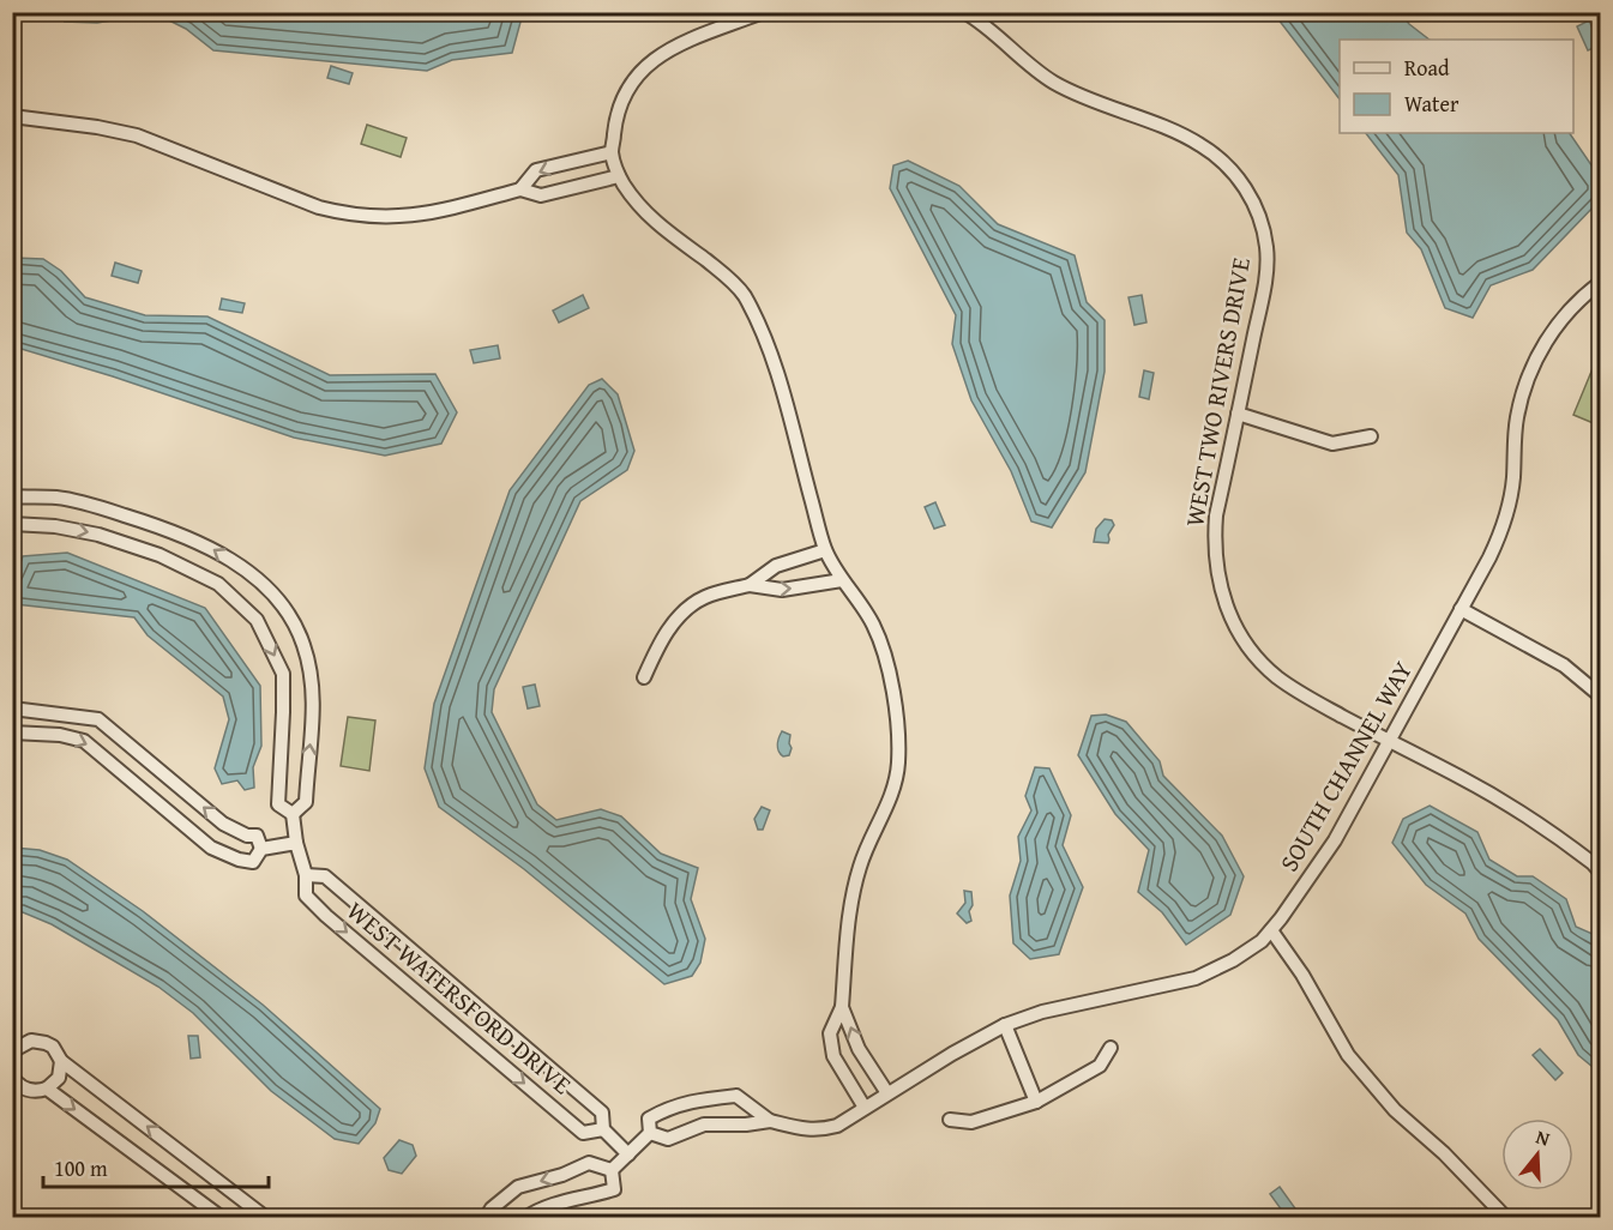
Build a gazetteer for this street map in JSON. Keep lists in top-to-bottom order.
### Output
{
  "streets": {
    "street": ["WEST TWO RIVERS DRIVE", "SOUTH CHANNEL WAY", "WEST WATERSFORD DRIVE"]
  },
  "crossings": [
    ["WEST TWO RIVERS DRIVE", "SOUTH CHANNEL WAY"],
    ["SOUTH CHANNEL WAY", "WEST WATERSFORD DRIVE"]
  ],
  "legend": ["Road", "Water"],
  "scale_bar": "100 m",
  "north": "top"
}
